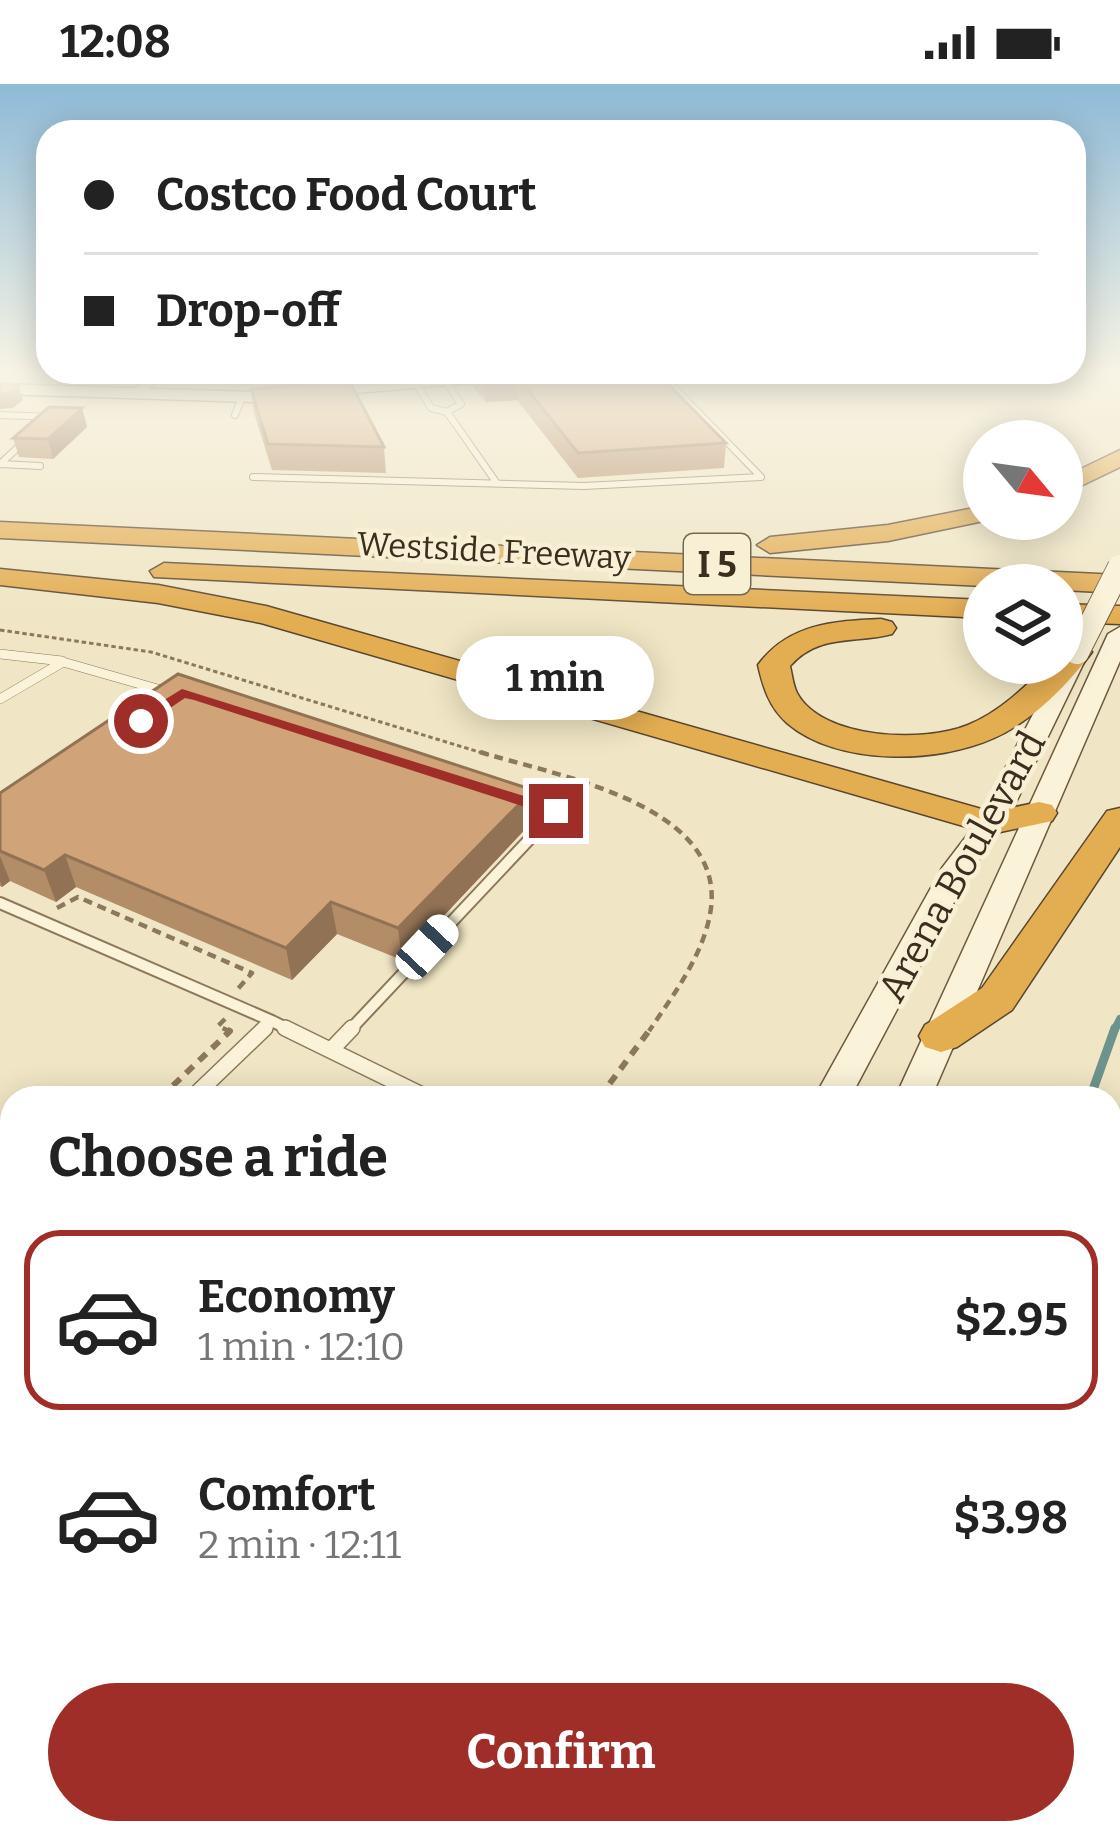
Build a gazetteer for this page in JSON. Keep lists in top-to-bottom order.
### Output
{
  "streets": {
    "highway": ["Westside Freeway", "I 5"],
    "main road": ["Arena Boulevard"]
  },
  "north": "bottom right",
  "page": {
    "status": "12:08",
    "banner": ["Costco Food Court", "Drop-off"],
    "bubble": "1 min",
    "heading": "Choose a ride",
    "list": [
      {
        "name": "Economy",
        "note": "1 min · 12:10",
        "value": "$2.95"
      },
      {
        "name": "Comfort",
        "note": "2 min · 12:11",
        "value": "$3.98"
      }
    ],
    "buttons": "Confirm"
  }
}
